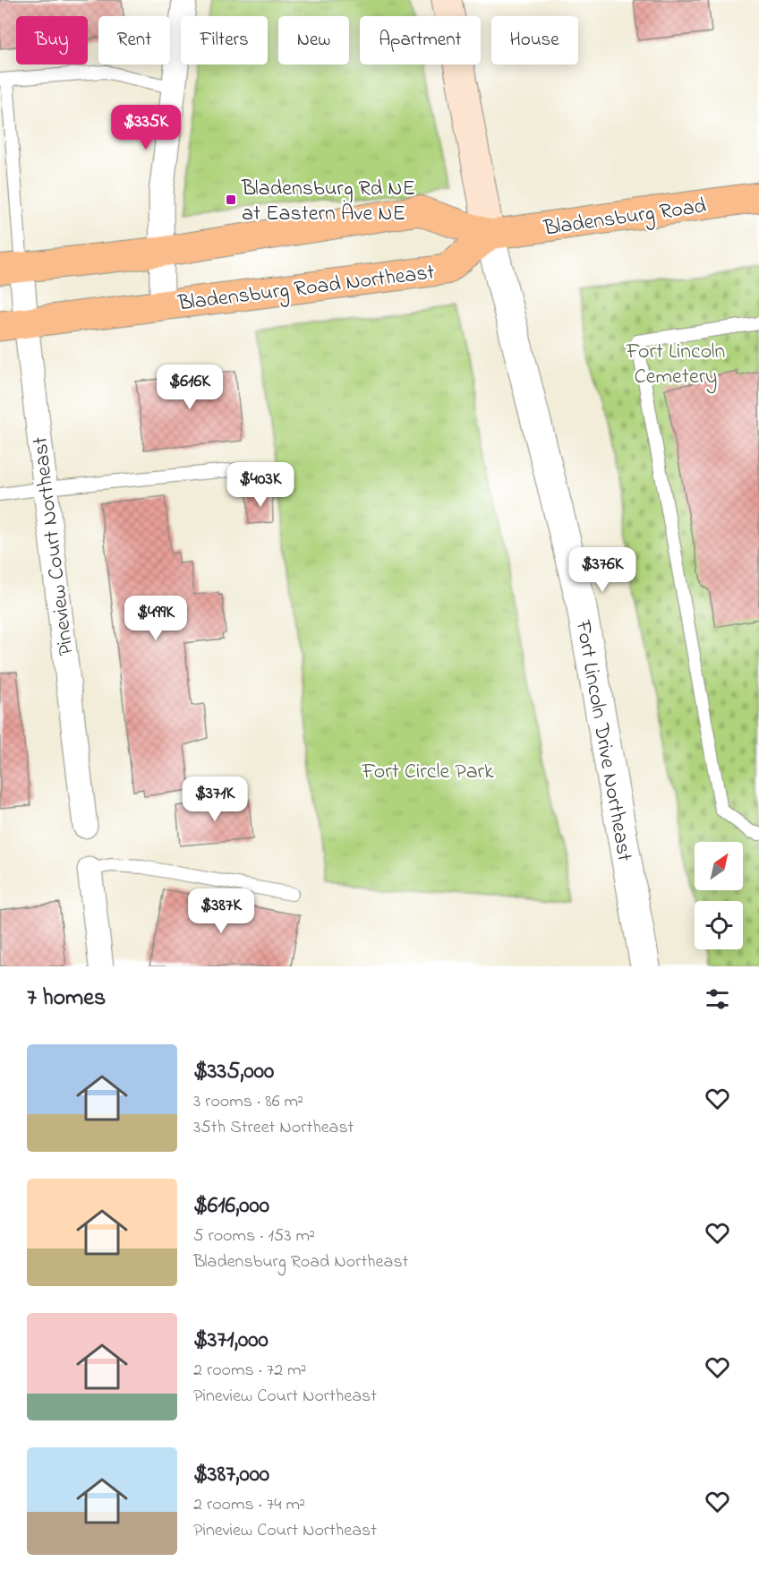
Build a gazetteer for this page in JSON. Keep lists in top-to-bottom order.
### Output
{
  "streets": {
    "main road": ["Bladensburg Road", "Bladensburg Road Northeast"],
    "street": ["Pineview Court Northeast", "Fort Lincoln Drive Northeast"]
  },
  "crossings": [
    ["Bladensburg Road", "Bladensburg Road Northeast"],
    ["Bladensburg Road", "Fort Lincoln Drive Northeast"],
    ["Bladensburg Road Northeast", "Pineview Court Northeast"],
    ["Bladensburg Road Northeast", "Fort Lincoln Drive Northeast"]
  ],
  "parks": ["Fort Lincoln Cemetery", "Fort Circle Park"],
  "places": {
    "transit": ["Bladensburg Rd NE at Eastern Ave NE"]
  },
  "north": "top right",
  "page": {
    "chip": [
      "Buy",
      "Rent",
      "Filters",
      "New",
      "Apartment",
      "House"
    ],
    "price": [
      "$335K",
      "$616K",
      "$403K",
      "$376K",
      "$499K",
      "$371K",
      "$387K"
    ],
    "heading": "7 homes",
    "list": [
      {
        "name": "$335,000",
        "note": "3 rooms · 86 m² · 35th Street Northeast"
      },
      {
        "name": "$616,000",
        "note": "5 rooms · 153 m² · Bladensburg Road Northeast"
      },
      {
        "name": "$371,000",
        "note": "2 rooms · 72 m² · Pineview Court Northeast"
      },
      {
        "name": "$387,000",
        "note": "2 rooms · 74 m² · Pineview Court Northeast"
      }
    ]
  }
}
